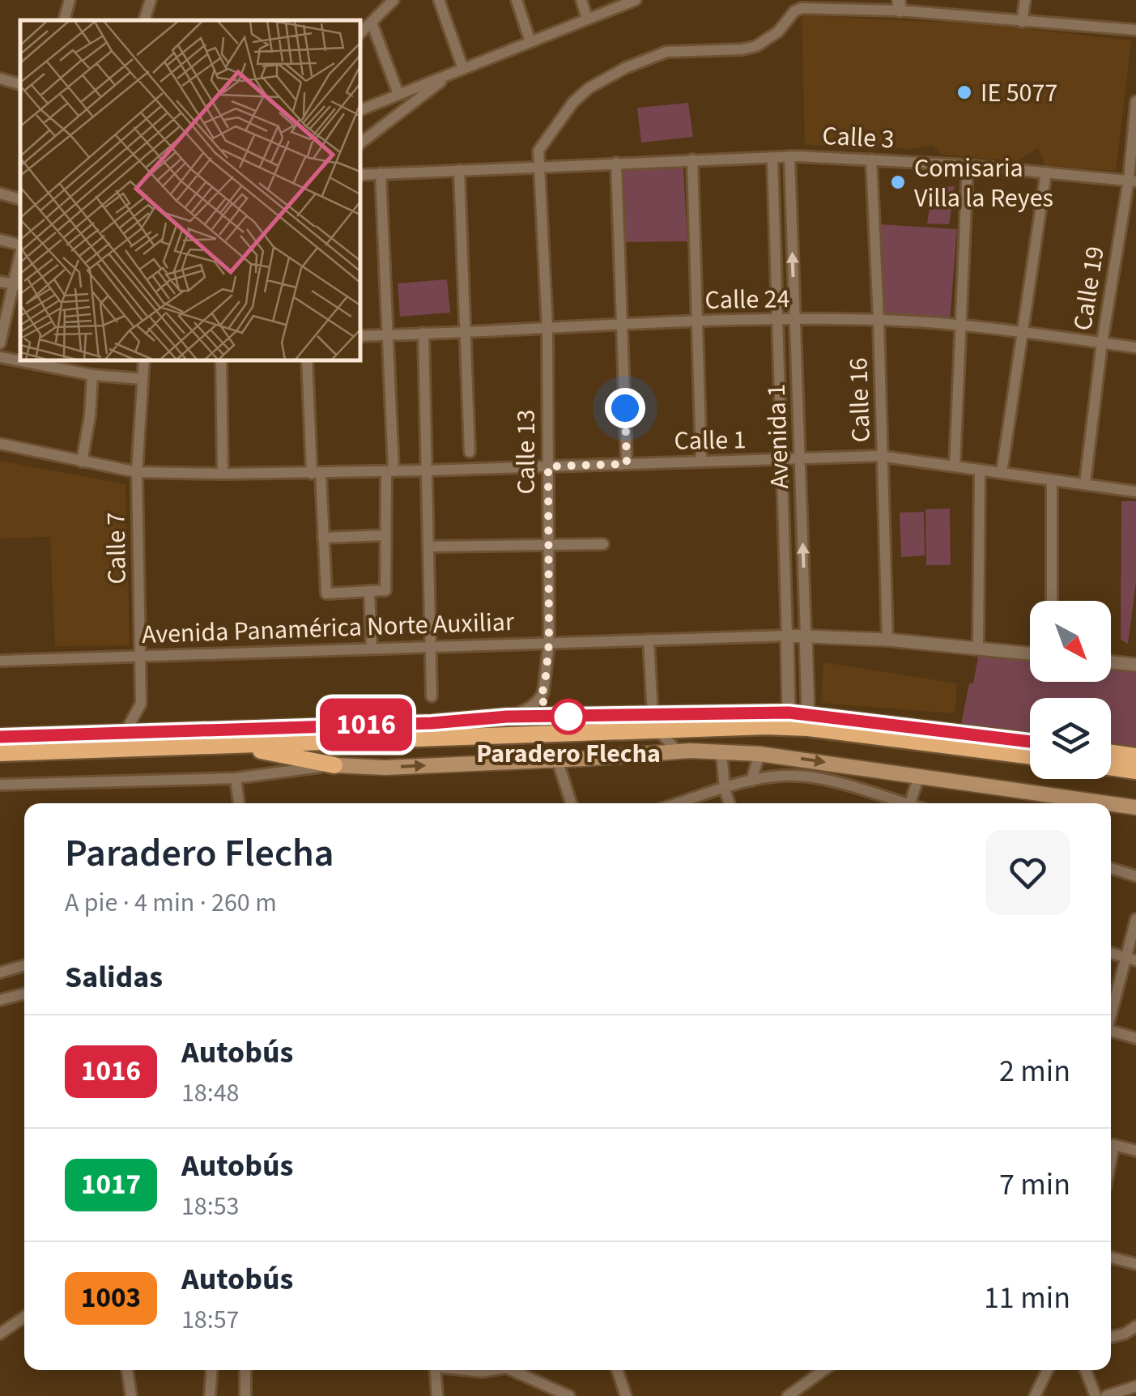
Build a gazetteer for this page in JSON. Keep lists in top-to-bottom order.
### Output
{
  "streets": {
    "street": [
      "Calle 3",
      "Calle 19",
      "Calle 24",
      "Calle 16",
      "Avenida 1",
      "Calle 1",
      "Calle 13",
      "Calle 7",
      "Avenida Panamérica Norte Auxiliar"
    ]
  },
  "crossings": [
    ["Calle 3", "Calle 19"],
    ["Calle 3", "Calle 16"],
    ["Calle 3", "Avenida 1"],
    ["Calle 3", "Calle 13"],
    ["Calle 19", "Calle 24"],
    ["Calle 19", "Calle 1"],
    ["Calle 24", "Calle 16"],
    ["Calle 24", "Avenida 1"],
    ["Calle 24", "Calle 13"],
    ["Calle 16", "Calle 1"],
    ["Calle 16", "Avenida Panamérica Norte Auxiliar"],
    ["Avenida 1", "Calle 1"],
    ["Avenida 1", "Avenida Panamérica Norte Auxiliar"],
    ["Calle 1", "Calle 13"],
    ["Calle 1", "Calle 7"],
    ["Calle 13", "Avenida Panamérica Norte Auxiliar"],
    ["Calle 7", "Avenida Panamérica Norte Auxiliar"]
  ],
  "places": ["IE 5077", "Comisaria Villa la Reyes", "Paradero Flecha"],
  "lines": ["bus line 1016"],
  "north": "bottom right",
  "page": {
    "on_map": "1016",
    "heading": [
      ["Paradero Flecha", "A pie · 4 min · 260 m"],
      "Salidas"
    ],
    "list": [
      {
        "mark": "1016",
        "name": "Autobús",
        "note": "18:48",
        "value": "2 min"
      },
      {
        "mark": "1017",
        "name": "Autobús",
        "note": "18:53",
        "value": "7 min"
      },
      {
        "mark": "1003",
        "name": "Autobús",
        "note": "18:57",
        "value": "11 min"
      }
    ]
  }
}
